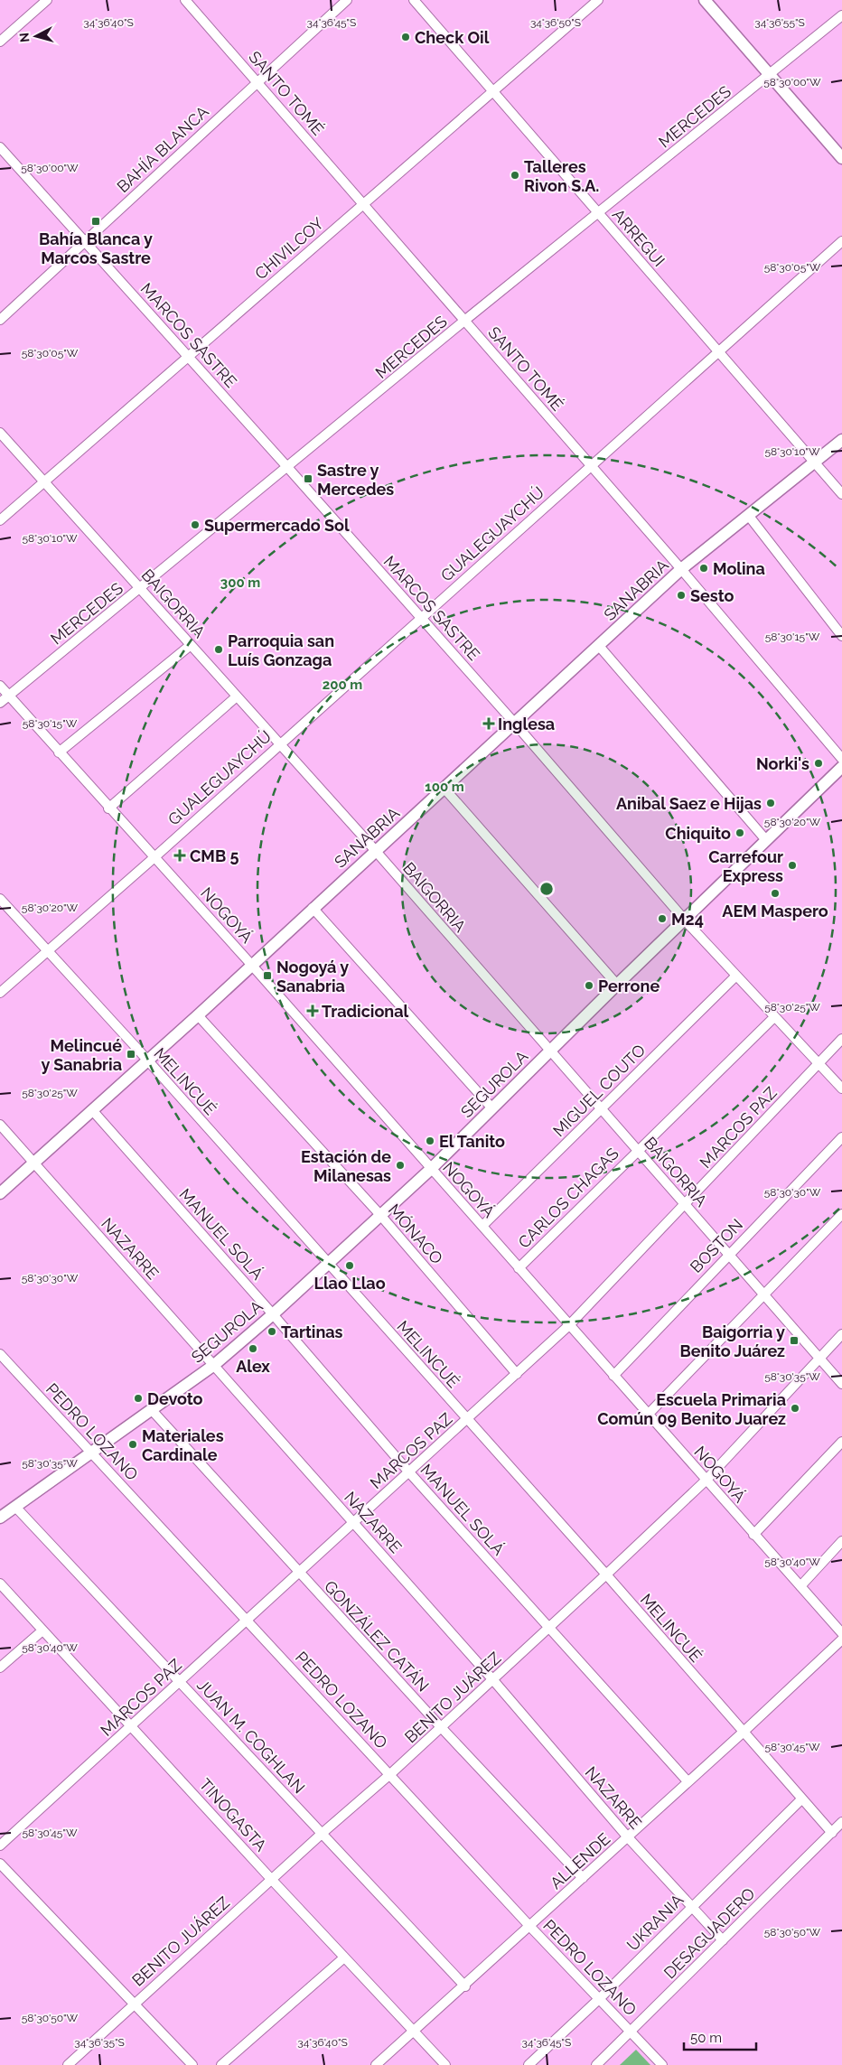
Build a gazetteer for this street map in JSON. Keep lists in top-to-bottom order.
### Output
{
  "streets": {
    "street": [
      "SANTO TOMÉ",
      "MERCEDES",
      "BAHÍA BLANCA",
      "ARREGUI",
      "CHIVILCOY",
      "MARCOS SASTRE",
      "GUALEGUAYCHÚ",
      "SANABRIA",
      "BAIGORRIA",
      "NOGOYÁ",
      "MELINCUÉ",
      "SEGUROLA",
      "MIGUEL COUTO",
      "MARCOS PAZ",
      "CARLOS CHAGAS",
      "MANUEL SOLÁ",
      "MÓNACO",
      "BOSTON",
      "NAZARRE",
      "PEDRO LOZANO",
      "GONZÁLEZ CATÁN",
      "BENITO JUÁREZ",
      "JUAN M. COGHLAN",
      "TINOGASTA",
      "ALLENDE",
      "UKRANIA",
      "DESAGUADERO"
    ]
  },
  "crossings": [
    ["SANTO TOMÉ", "MERCEDES"],
    ["SANTO TOMÉ", "BAHÍA BLANCA"],
    ["SANTO TOMÉ", "CHIVILCOY"],
    ["SANTO TOMÉ", "GUALEGUAYCHÚ"],
    ["SANTO TOMÉ", "SANABRIA"],
    ["MERCEDES", "ARREGUI"],
    ["MERCEDES", "MARCOS SASTRE"],
    ["MERCEDES", "BAIGORRIA"],
    ["MERCEDES", "NOGOYÁ"],
    ["BAHÍA BLANCA", "MARCOS SASTRE"],
    ["ARREGUI", "CHIVILCOY"],
    ["ARREGUI", "GUALEGUAYCHÚ"],
    ["ARREGUI", "SANABRIA"],
    ["CHIVILCOY", "MARCOS SASTRE"],
    ["CHIVILCOY", "BAIGORRIA"],
    ["MARCOS SASTRE", "GUALEGUAYCHÚ"],
    ["MARCOS SASTRE", "SANABRIA"],
    ["MARCOS SASTRE", "SEGUROLA"],
    ["MARCOS SASTRE", "MIGUEL COUTO"],
    ["MARCOS SASTRE", "MARCOS PAZ"],
    ["MARCOS SASTRE", "CARLOS CHAGAS"],
    ["GUALEGUAYCHÚ", "BAIGORRIA"],
    ["GUALEGUAYCHÚ", "NOGOYÁ"],
    ["GUALEGUAYCHÚ", "MELINCUÉ"],
    ["SANABRIA", "BAIGORRIA"],
    ["SANABRIA", "NOGOYÁ"],
    ["SANABRIA", "MELINCUÉ"],
    ["SANABRIA", "MANUEL SOLÁ"],
    ["SANABRIA", "MÓNACO"],
    ["SANABRIA", "NAZARRE"],
    ["BAIGORRIA", "SEGUROLA"],
    ["BAIGORRIA", "MIGUEL COUTO"],
    ["BAIGORRIA", "MARCOS PAZ"],
    ["BAIGORRIA", "CARLOS CHAGAS"],
    ["BAIGORRIA", "BOSTON"],
    ["BAIGORRIA", "BENITO JUÁREZ"],
    ["NOGOYÁ", "SEGUROLA"],
    ["NOGOYÁ", "MIGUEL COUTO"],
    ["NOGOYÁ", "MARCOS PAZ"],
    ["NOGOYÁ", "CARLOS CHAGAS"],
    ["NOGOYÁ", "BOSTON"],
    ["NOGOYÁ", "BENITO JUÁREZ"],
    ["MELINCUÉ", "SEGUROLA"],
    ["MELINCUÉ", "MARCOS PAZ"],
    ["MELINCUÉ", "BENITO JUÁREZ"],
    ["MELINCUÉ", "ALLENDE"],
    ["MELINCUÉ", "UKRANIA"],
    ["MELINCUÉ", "DESAGUADERO"],
    ["SEGUROLA", "MANUEL SOLÁ"],
    ["SEGUROLA", "MÓNACO"],
    ["SEGUROLA", "NAZARRE"],
    ["SEGUROLA", "PEDRO LOZANO"],
    ["SEGUROLA", "GONZÁLEZ CATÁN"],
    ["SEGUROLA", "JUAN M. COGHLAN"],
    ["MARCOS PAZ", "MANUEL SOLÁ"],
    ["MARCOS PAZ", "MÓNACO"],
    ["MARCOS PAZ", "NAZARRE"],
    ["MARCOS PAZ", "PEDRO LOZANO"],
    ["MARCOS PAZ", "GONZÁLEZ CATÁN"],
    ["MARCOS PAZ", "JUAN M. COGHLAN"],
    ["MARCOS PAZ", "TINOGASTA"],
    ["MANUEL SOLÁ", "BENITO JUÁREZ"],
    ["MANUEL SOLÁ", "ALLENDE"],
    ["NAZARRE", "BENITO JUÁREZ"],
    ["NAZARRE", "ALLENDE"],
    ["NAZARRE", "UKRANIA"],
    ["NAZARRE", "DESAGUADERO"],
    ["PEDRO LOZANO", "BENITO JUÁREZ"],
    ["PEDRO LOZANO", "ALLENDE"],
    ["PEDRO LOZANO", "UKRANIA"],
    ["PEDRO LOZANO", "DESAGUADERO"],
    ["GONZÁLEZ CATÁN", "BENITO JUÁREZ"],
    ["GONZÁLEZ CATÁN", "ALLENDE"],
    ["BENITO JUÁREZ", "JUAN M. COGHLAN"],
    ["BENITO JUÁREZ", "TINOGASTA"],
    ["JUAN M. COGHLAN", "ALLENDE"],
    ["TINOGASTA", "ALLENDE"]
  ],
  "places": {
    "other": [
      "Check Oil",
      "Talleres Rivon S.A.",
      "Supermercado Sol",
      "Molina",
      "Sesto",
      "Parroquia san Luís Gonzaga",
      "Norki's",
      "Anibal Saez e Hijas",
      "Chiquito",
      "Carrefour Express",
      "AEM Maspero",
      "M24",
      "Perrone",
      "El Tanito",
      "Estación de Milanesas",
      "Llao Llao",
      "Tartinas",
      "Alex",
      "Devoto",
      "Escuela Primaria Común 09 Benito Juarez",
      "Materiales Cardinale"
    ],
    "transit": [
      "Bahía Blanca y Marcos Sastre",
      "Sastre y Mercedes",
      "Nogoyá y Sanabria",
      "Melincué y Sanabria",
      "Baigorria y Benito Juárez"
    ],
    "health": ["Inglesa", "CMB 5", "Tradicional"]
  },
  "scale_bar": "50 m",
  "north": "left",
  "coordinates": [
    "34°36'40\"S",
    "34°36'45\"S",
    "34°36'50\"S",
    "34°36'55\"S",
    "58°30'00\"W",
    "58°30'05\"W",
    "58°30'10\"W",
    "58°30'15\"W",
    "58°30'20\"W",
    "58°30'25\"W",
    "58°30'30\"W",
    "58°30'35\"W",
    "58°30'40\"W",
    "58°30'45\"W",
    "58°30'50\"W",
    "34°36'35\"S"
  ],
  "rings": ["300 m", "200 m", "100 m"]
}
